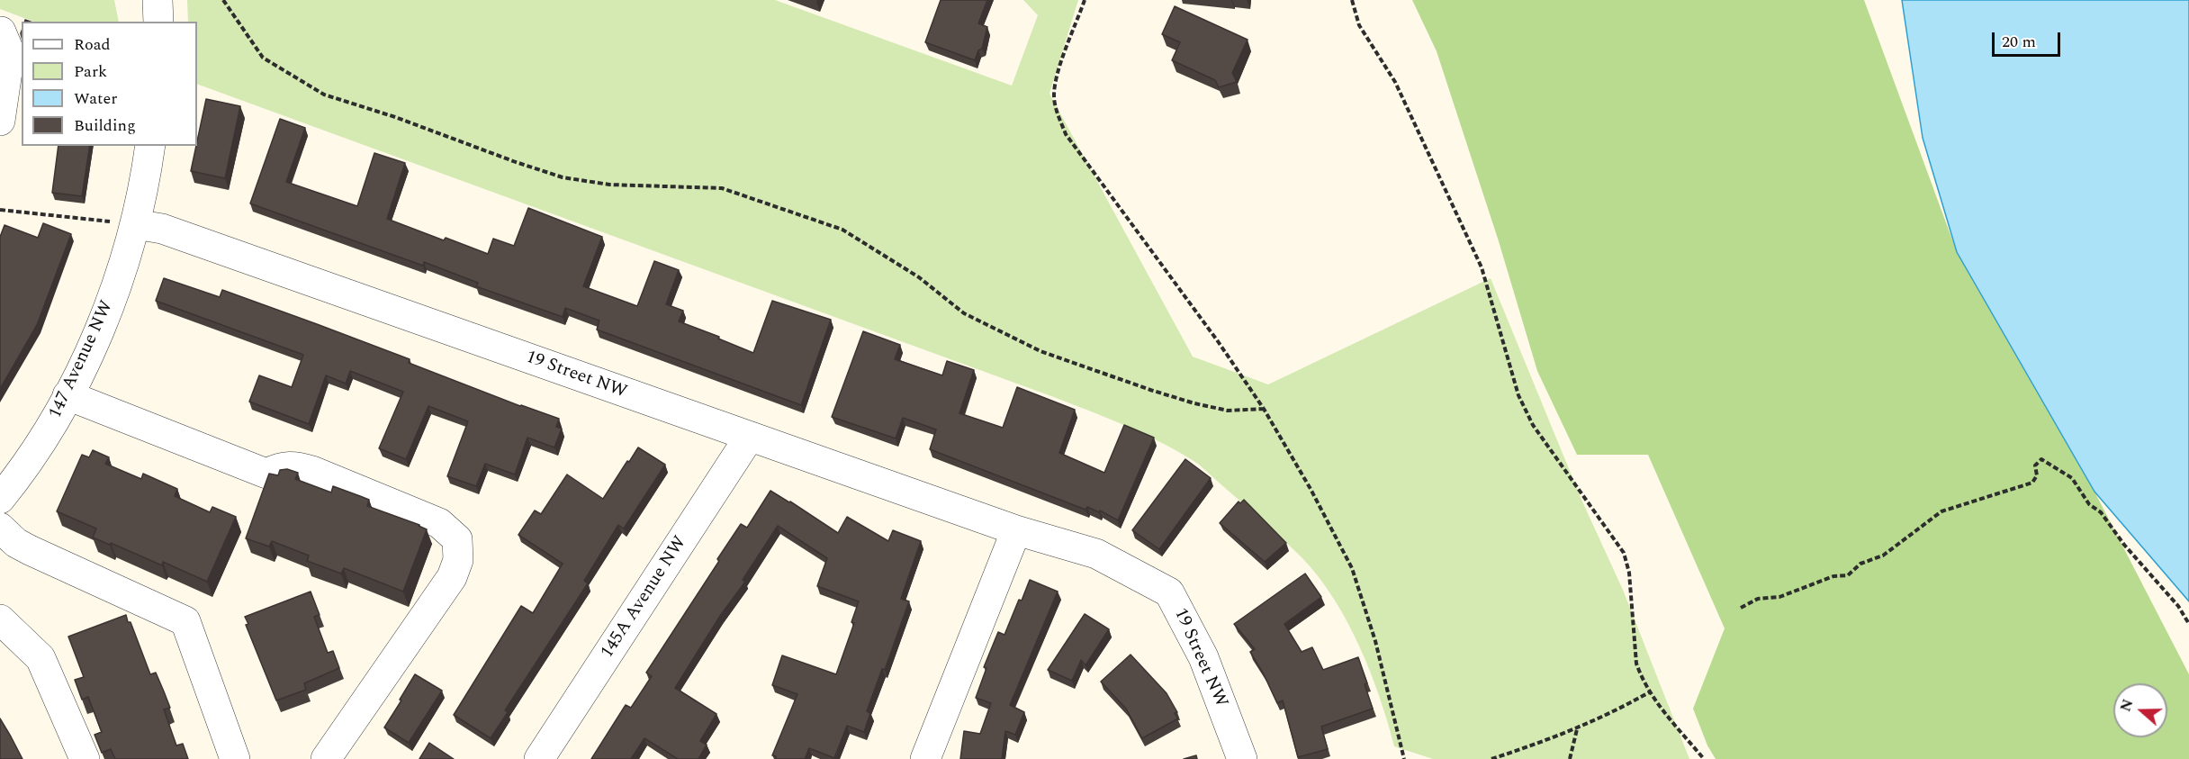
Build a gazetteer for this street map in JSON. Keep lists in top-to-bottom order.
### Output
{
  "streets": {
    "street": ["147 Avenue NW", "19 Street NW", "145A Avenue NW"]
  },
  "crossings": [
    ["147 Avenue NW", "19 Street NW"],
    ["19 Street NW", "145A Avenue NW"]
  ],
  "legend": [
    "Road",
    "Park",
    "Water",
    "Building"
  ],
  "scale_bar": "20 m",
  "north": "left"
}
